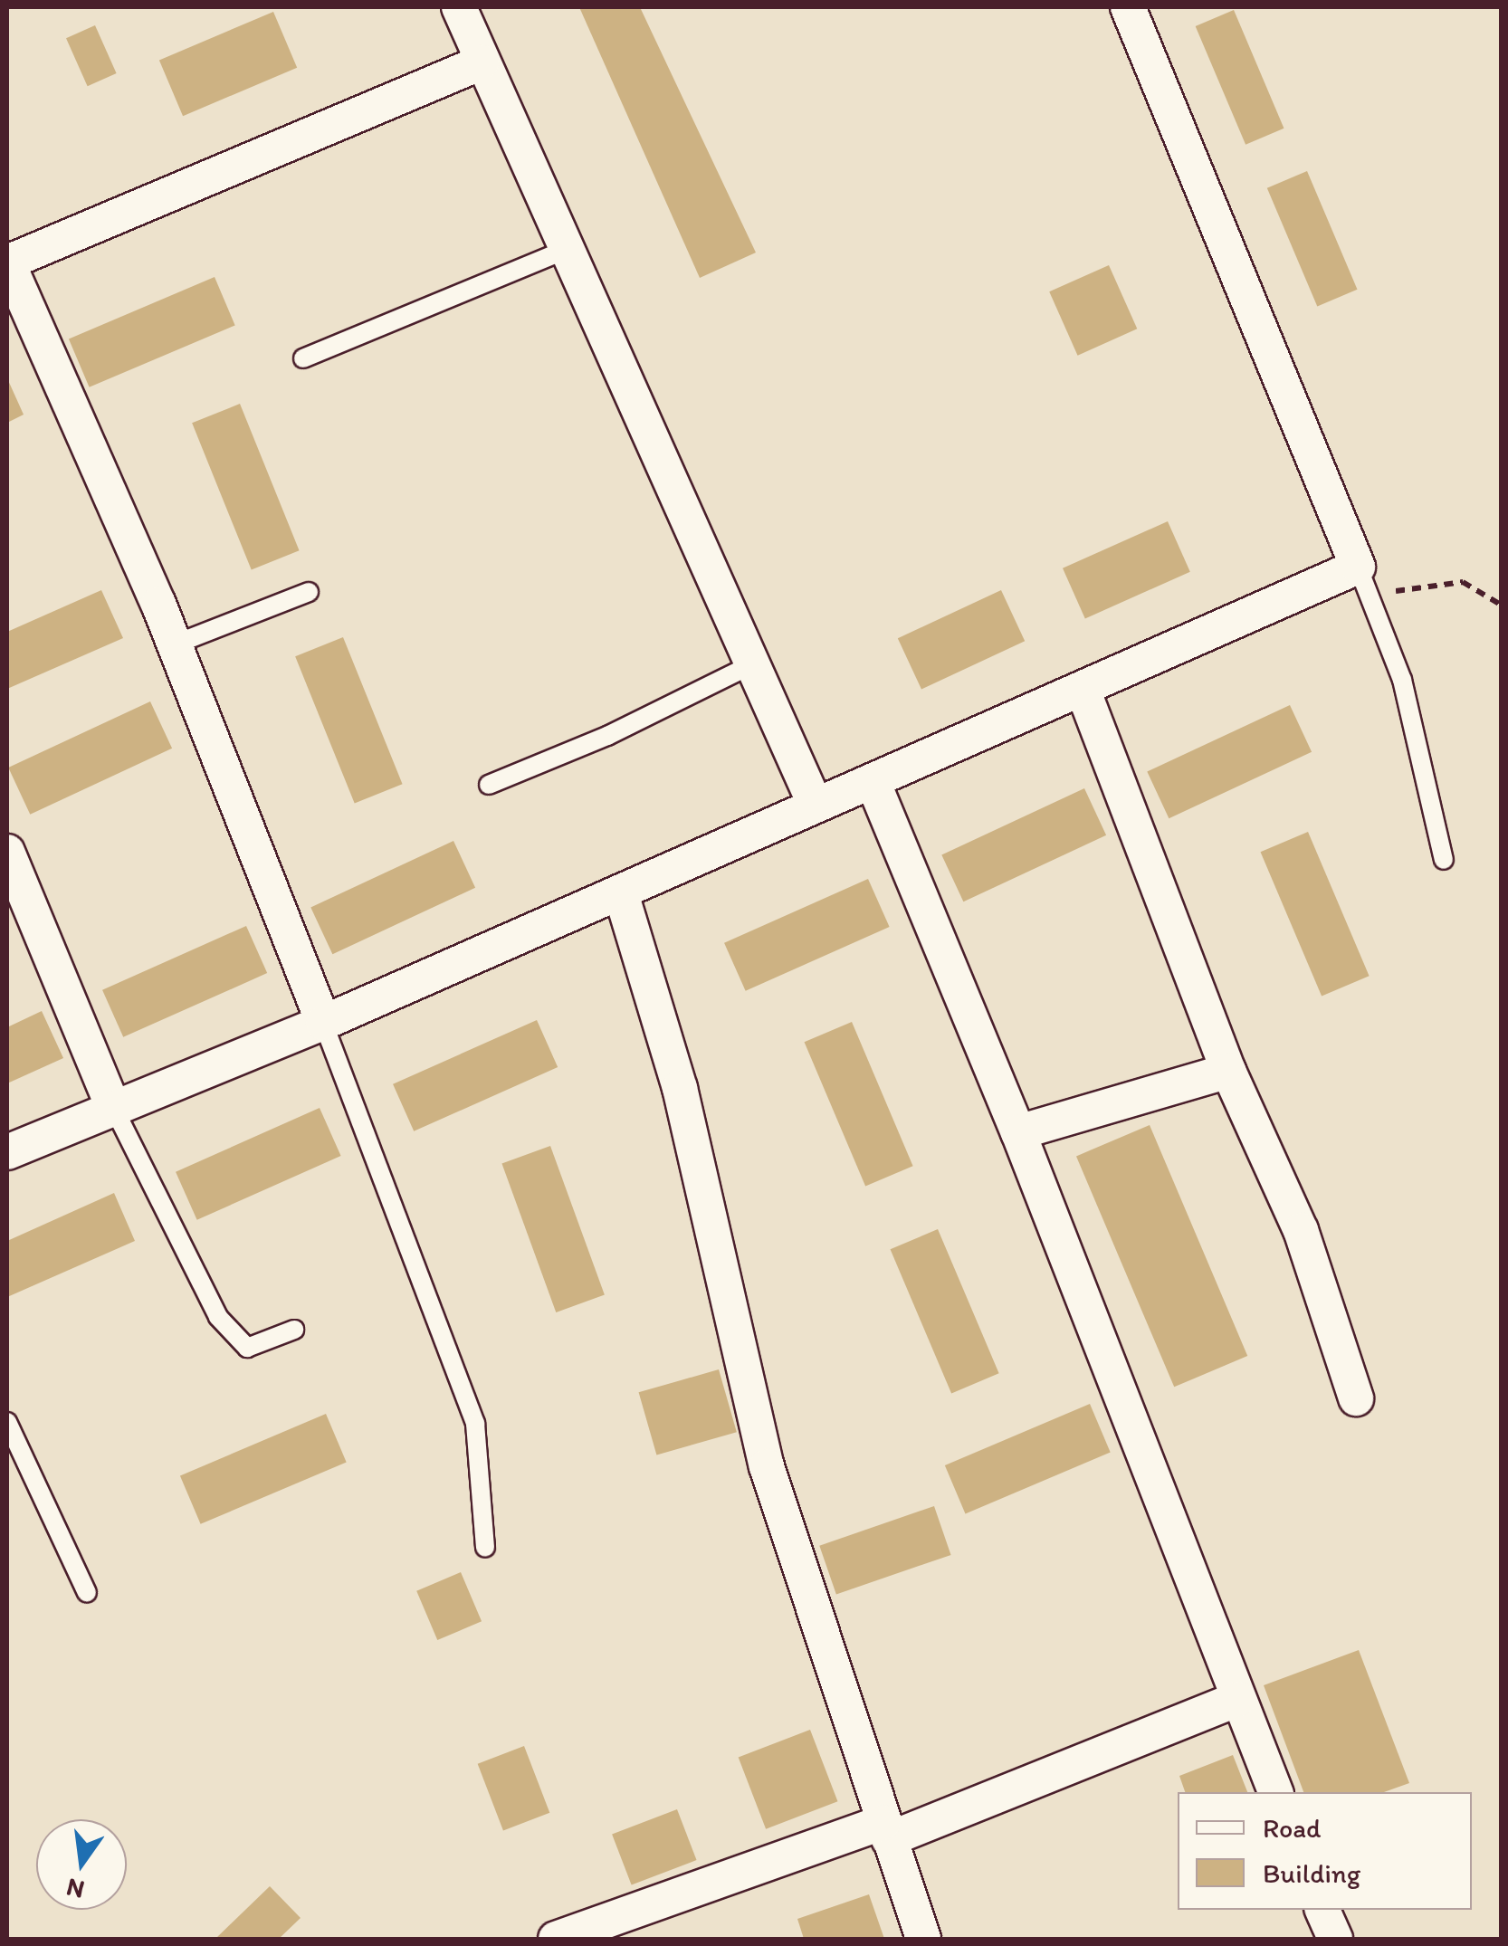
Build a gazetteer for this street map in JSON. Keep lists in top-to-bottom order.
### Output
{
  "legend": ["Road", "Building"],
  "north": "bottom"
}
